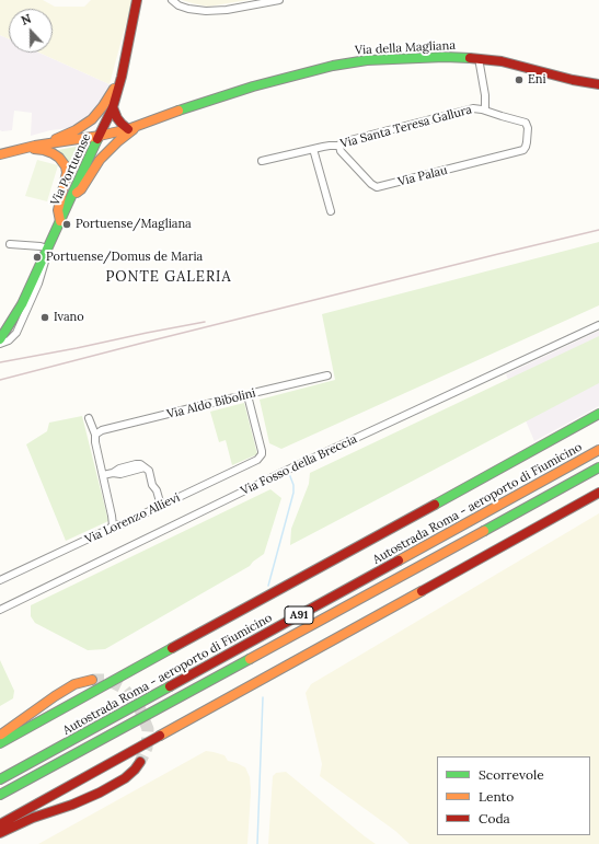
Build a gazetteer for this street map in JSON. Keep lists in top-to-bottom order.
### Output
{
  "streets": {
    "main road": [
      "Via della Magliana",
      "Via Portuense",
      "Autostrada Roma - aeroporto di Fiumicino",
      "A91"
    ],
    "street": [
      "Via Santa Teresa Gallura",
      "Via Palau",
      "Via Aldo Bibolini",
      "Via Fosso della Breccia",
      "Via Lorenzo Allievi"
    ]
  },
  "crossings": [
    ["Via della Magliana", "Via Portuense"],
    ["Via Santa Teresa Gallura", "Via Palau"],
    ["Via Aldo Bibolini", "Via Lorenzo Allievi"]
  ],
  "districts": ["PONTE GALERIA"],
  "places": [
    "Eni",
    "Portuense/Magliana",
    "Portuense/Domus de Maria",
    "Ivano"
  ],
  "legend": ["Scorrevole", "Lento", "Coda"],
  "north": "top"
}
